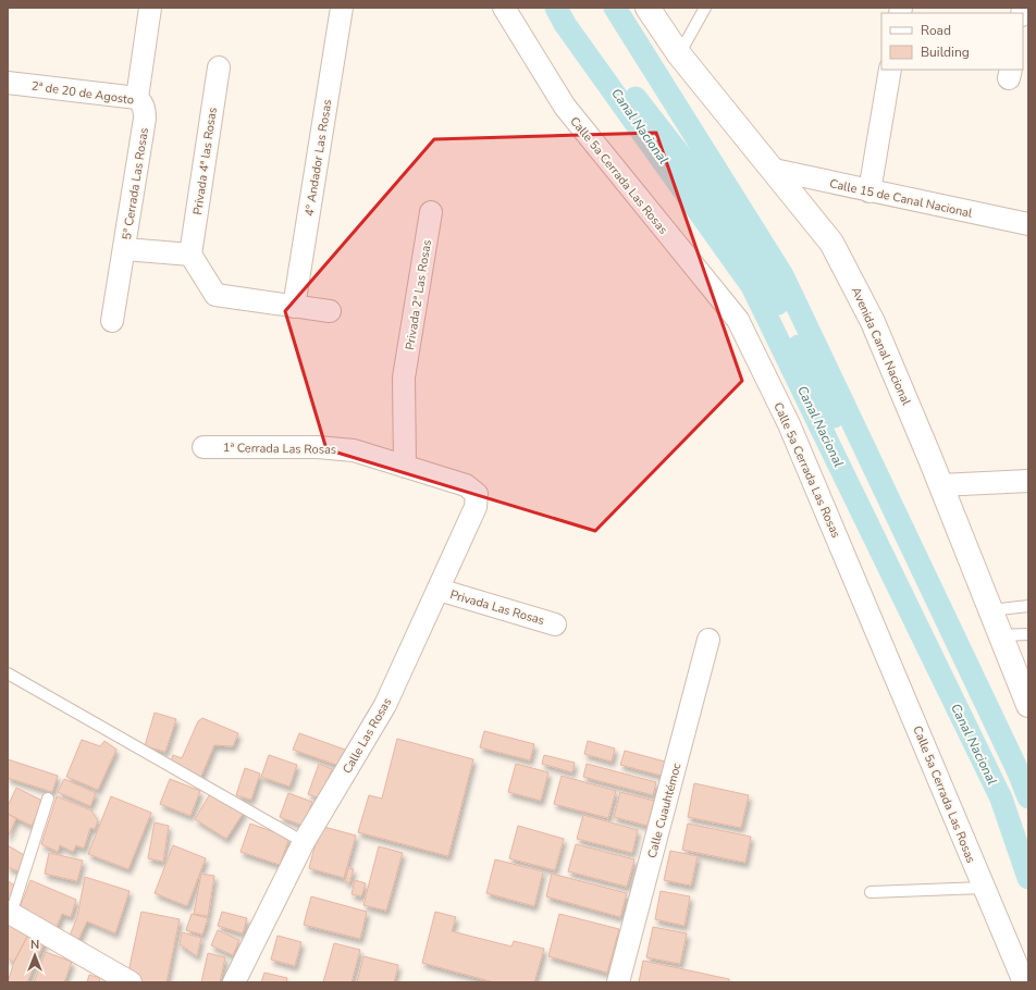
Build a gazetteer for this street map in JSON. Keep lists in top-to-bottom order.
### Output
{
  "streets": {
    "street": [
      "2ª de 20 de Agosto",
      "4º Andador Las Rosas",
      "Privada 4ª las Rosas",
      "Calle 5a Cerrada Las Rosas",
      "5ª Cerrada Las Rosas",
      "Calle 15 de Canal Nacional",
      "Privada 2ª Las Rosas",
      "Avenida Canal Nacional",
      "1ª Cerrada Las Rosas",
      "Privada Las Rosas",
      "Calle Las Rosas",
      "Calle Cuauhtémoc"
    ]
  },
  "crossings": [
    ["2ª de 20 de Agosto", "5ª Cerrada Las Rosas"],
    ["Calle 15 de Canal Nacional", "Avenida Canal Nacional"],
    ["Privada 2ª Las Rosas", "1ª Cerrada Las Rosas"],
    ["1ª Cerrada Las Rosas", "Calle Las Rosas"],
    ["Privada Las Rosas", "Calle Las Rosas"]
  ],
  "water": ["Canal Nacional"],
  "legend": ["Road", "Building"],
  "north": "top"
}
